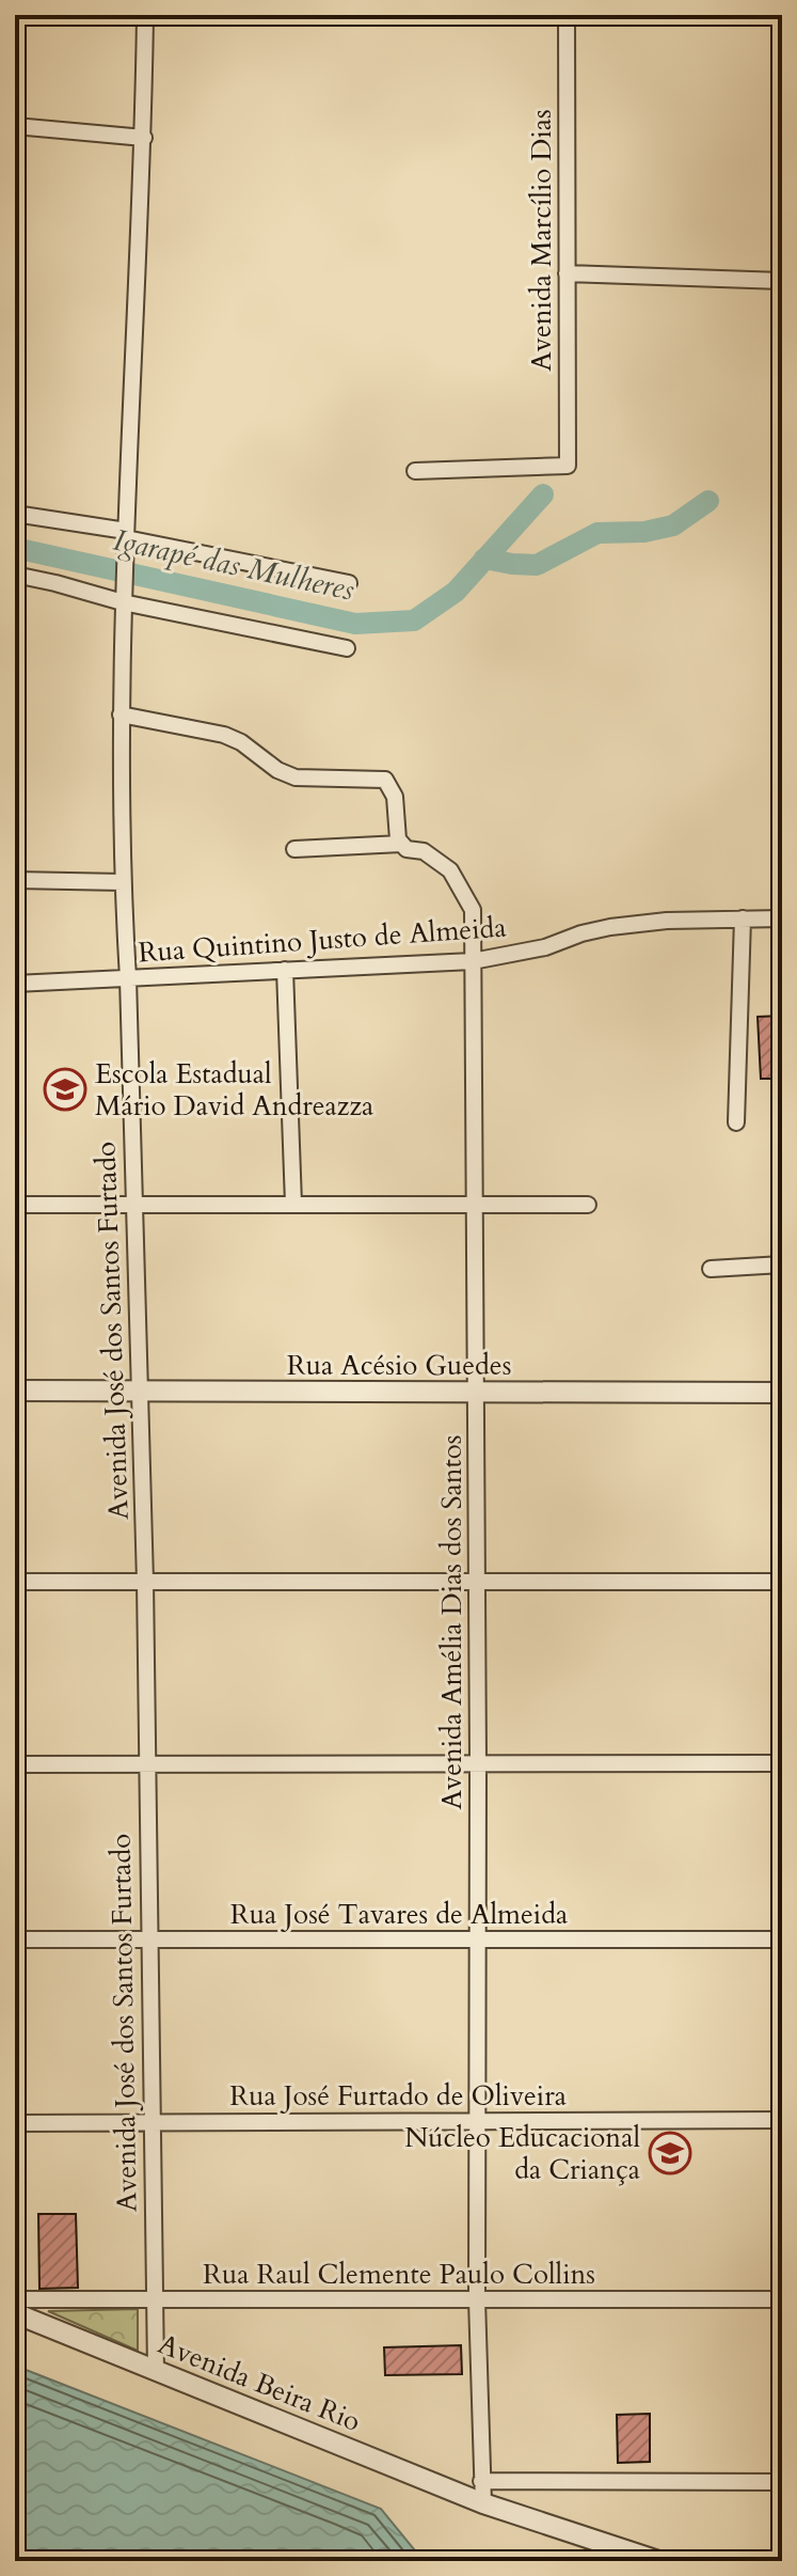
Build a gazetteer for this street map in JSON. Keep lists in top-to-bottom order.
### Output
{
  "streets": {
    "street": [
      "Avenida Marcílio Dias",
      "Rua Quintino Justo de Almeida",
      "Avenida José dos Santos Furtado",
      "Rua Acésio Guedes",
      "Avenida Amélia Dias dos Santos",
      "Rua José Tavares de Almeida",
      "Rua José Furtado de Oliveira",
      "Rua Raul Clemente Paulo Collins",
      "Avenida Beira Rio"
    ]
  },
  "crossings": [
    ["Rua Quintino Justo de Almeida", "Avenida José dos Santos Furtado"],
    ["Rua Quintino Justo de Almeida", "Avenida Amélia Dias dos Santos"],
    ["Avenida José dos Santos Furtado", "Rua Acésio Guedes"],
    ["Avenida José dos Santos Furtado", "Rua José Tavares de Almeida"],
    ["Avenida José dos Santos Furtado", "Rua José Furtado de Oliveira"],
    ["Avenida José dos Santos Furtado", "Rua Raul Clemente Paulo Collins"],
    ["Avenida José dos Santos Furtado", "Avenida Beira Rio"],
    ["Rua Acésio Guedes", "Avenida Amélia Dias dos Santos"],
    ["Avenida Amélia Dias dos Santos", "Rua José Tavares de Almeida"],
    ["Avenida Amélia Dias dos Santos", "Rua José Furtado de Oliveira"],
    ["Avenida Amélia Dias dos Santos", "Rua Raul Clemente Paulo Collins"],
    ["Avenida Amélia Dias dos Santos", "Avenida Beira Rio"]
  ],
  "water": ["Igarapé das Mulheres"],
  "places": {
    "school or university": ["Escola Estadual Mário David Andreazza", "Núcleo Educacional da Criança"]
  }
}
